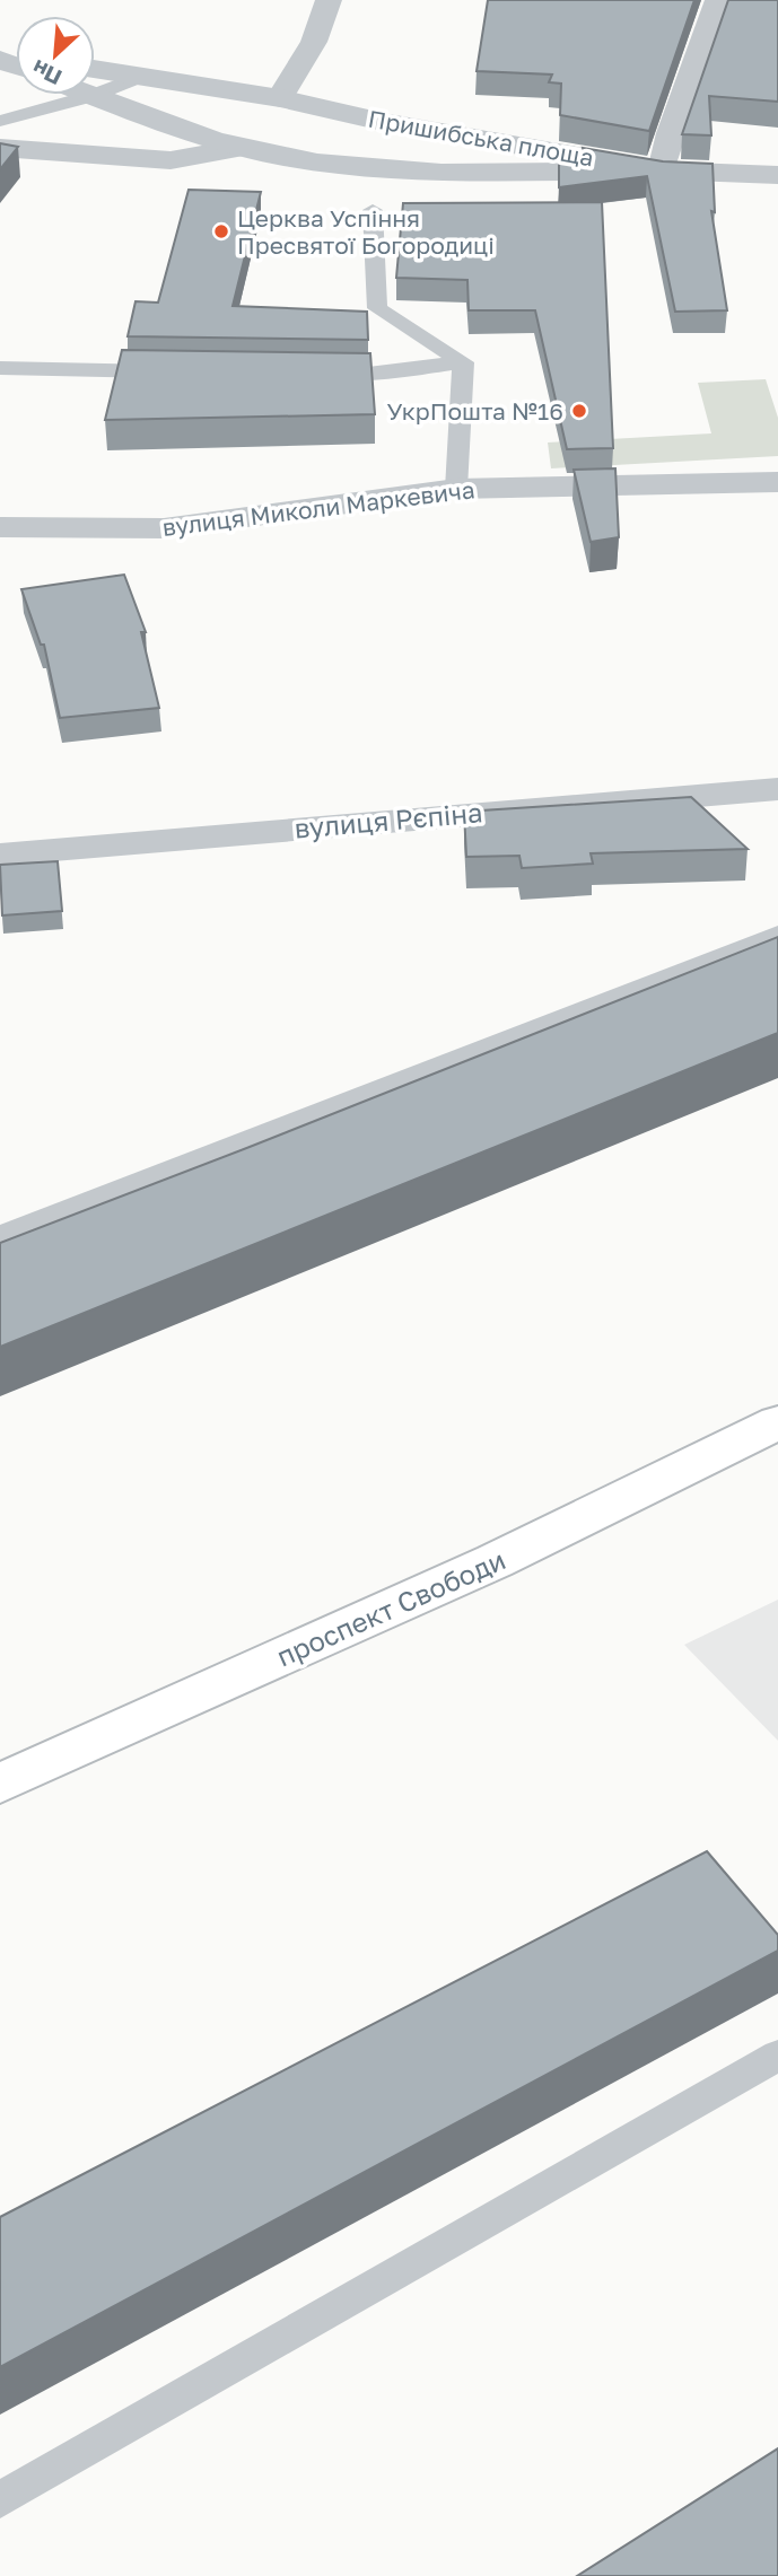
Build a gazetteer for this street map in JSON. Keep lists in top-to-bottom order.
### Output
{
  "streets": {
    "main road": ["проспект Свободи"],
    "street": ["Пришибська площа", "вулиця Миколи Маркевича", "вулиця Рєпіна"]
  },
  "places": ["Церква Успіння Пресвятої Богородиці", "УкрПошта №16"],
  "north": "bottom left"
}
